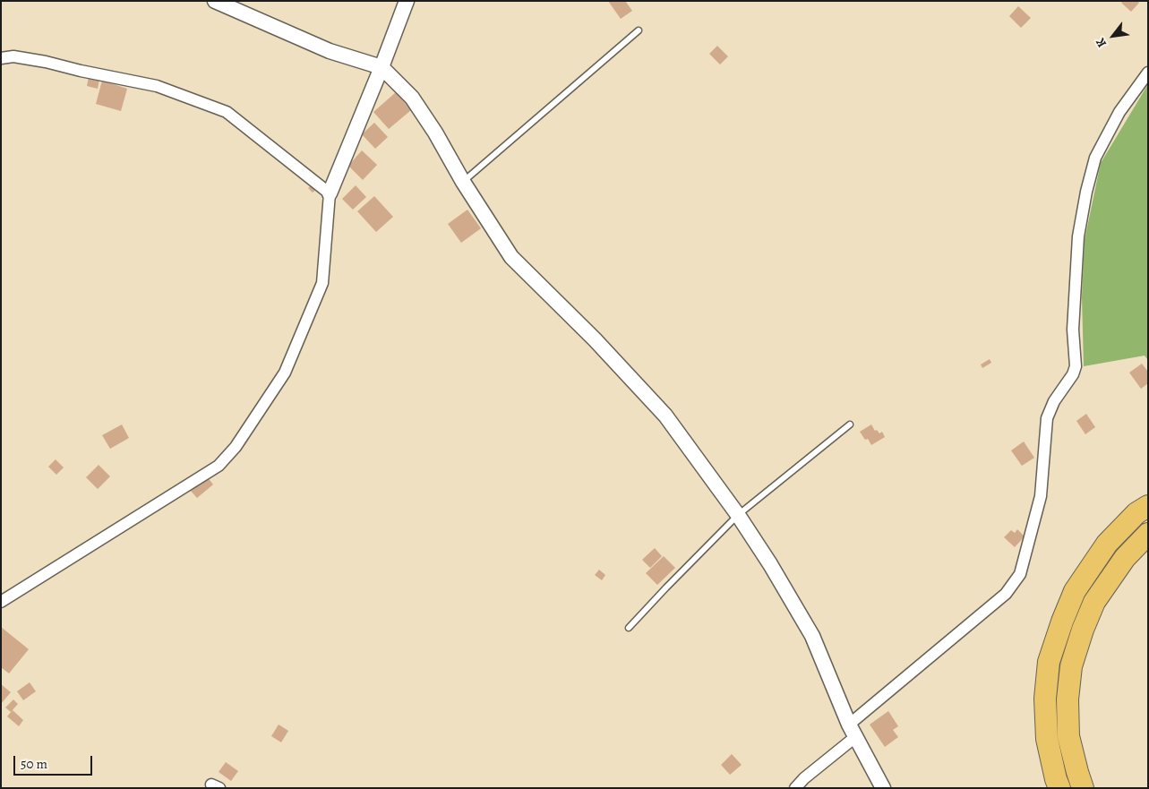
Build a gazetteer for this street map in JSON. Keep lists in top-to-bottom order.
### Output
{
  "scale_bar": "50 m",
  "north": "bottom left"
}
